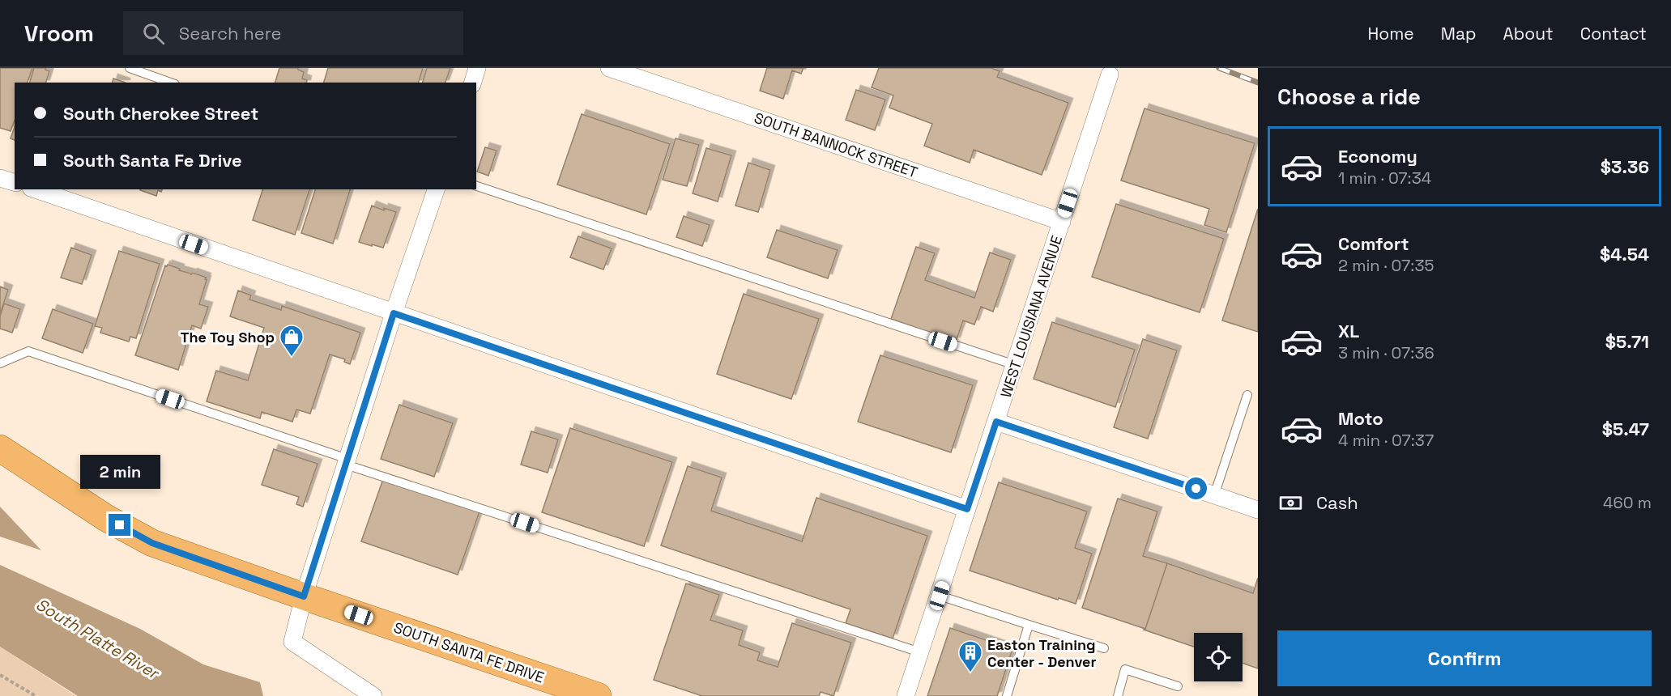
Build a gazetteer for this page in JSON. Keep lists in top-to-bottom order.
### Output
{
  "streets": {
    "highway": ["SOUTH SANTA FE DRIVE"],
    "street": ["SOUTH BANNOCK STREET", "WEST LOUISIANA AVENUE"]
  },
  "crossings": [
    ["SOUTH BANNOCK STREET", "WEST LOUISIANA AVENUE"]
  ],
  "water": ["South Platte River"],
  "places": {
    "shop": ["The Toy Shop"],
    "building": ["Easton Training Center - Denver"]
  },
  "page": {
    "header": "Vroom",
    "search": "Search here",
    "nav": [
      "Home",
      "Map",
      "About",
      "Contact"
    ],
    "heading": "Choose a ride",
    "banner": ["South Cherokee Street", "South Santa Fe Drive"],
    "list": [
      {
        "name": "Economy",
        "note": "1 min · 07:34",
        "value": "$3.36"
      },
      {
        "name": "Comfort",
        "note": "2 min · 07:35",
        "value": "$4.54"
      },
      {
        "name": "XL",
        "note": "3 min · 07:36",
        "value": "$5.71"
      },
      {
        "name": "Moto",
        "note": "4 min · 07:37",
        "value": "$5.47"
      }
    ],
    "bubble": "2 min",
    "pay": ["Cash", "460 m"],
    "buttons": "Confirm"
  }
}
